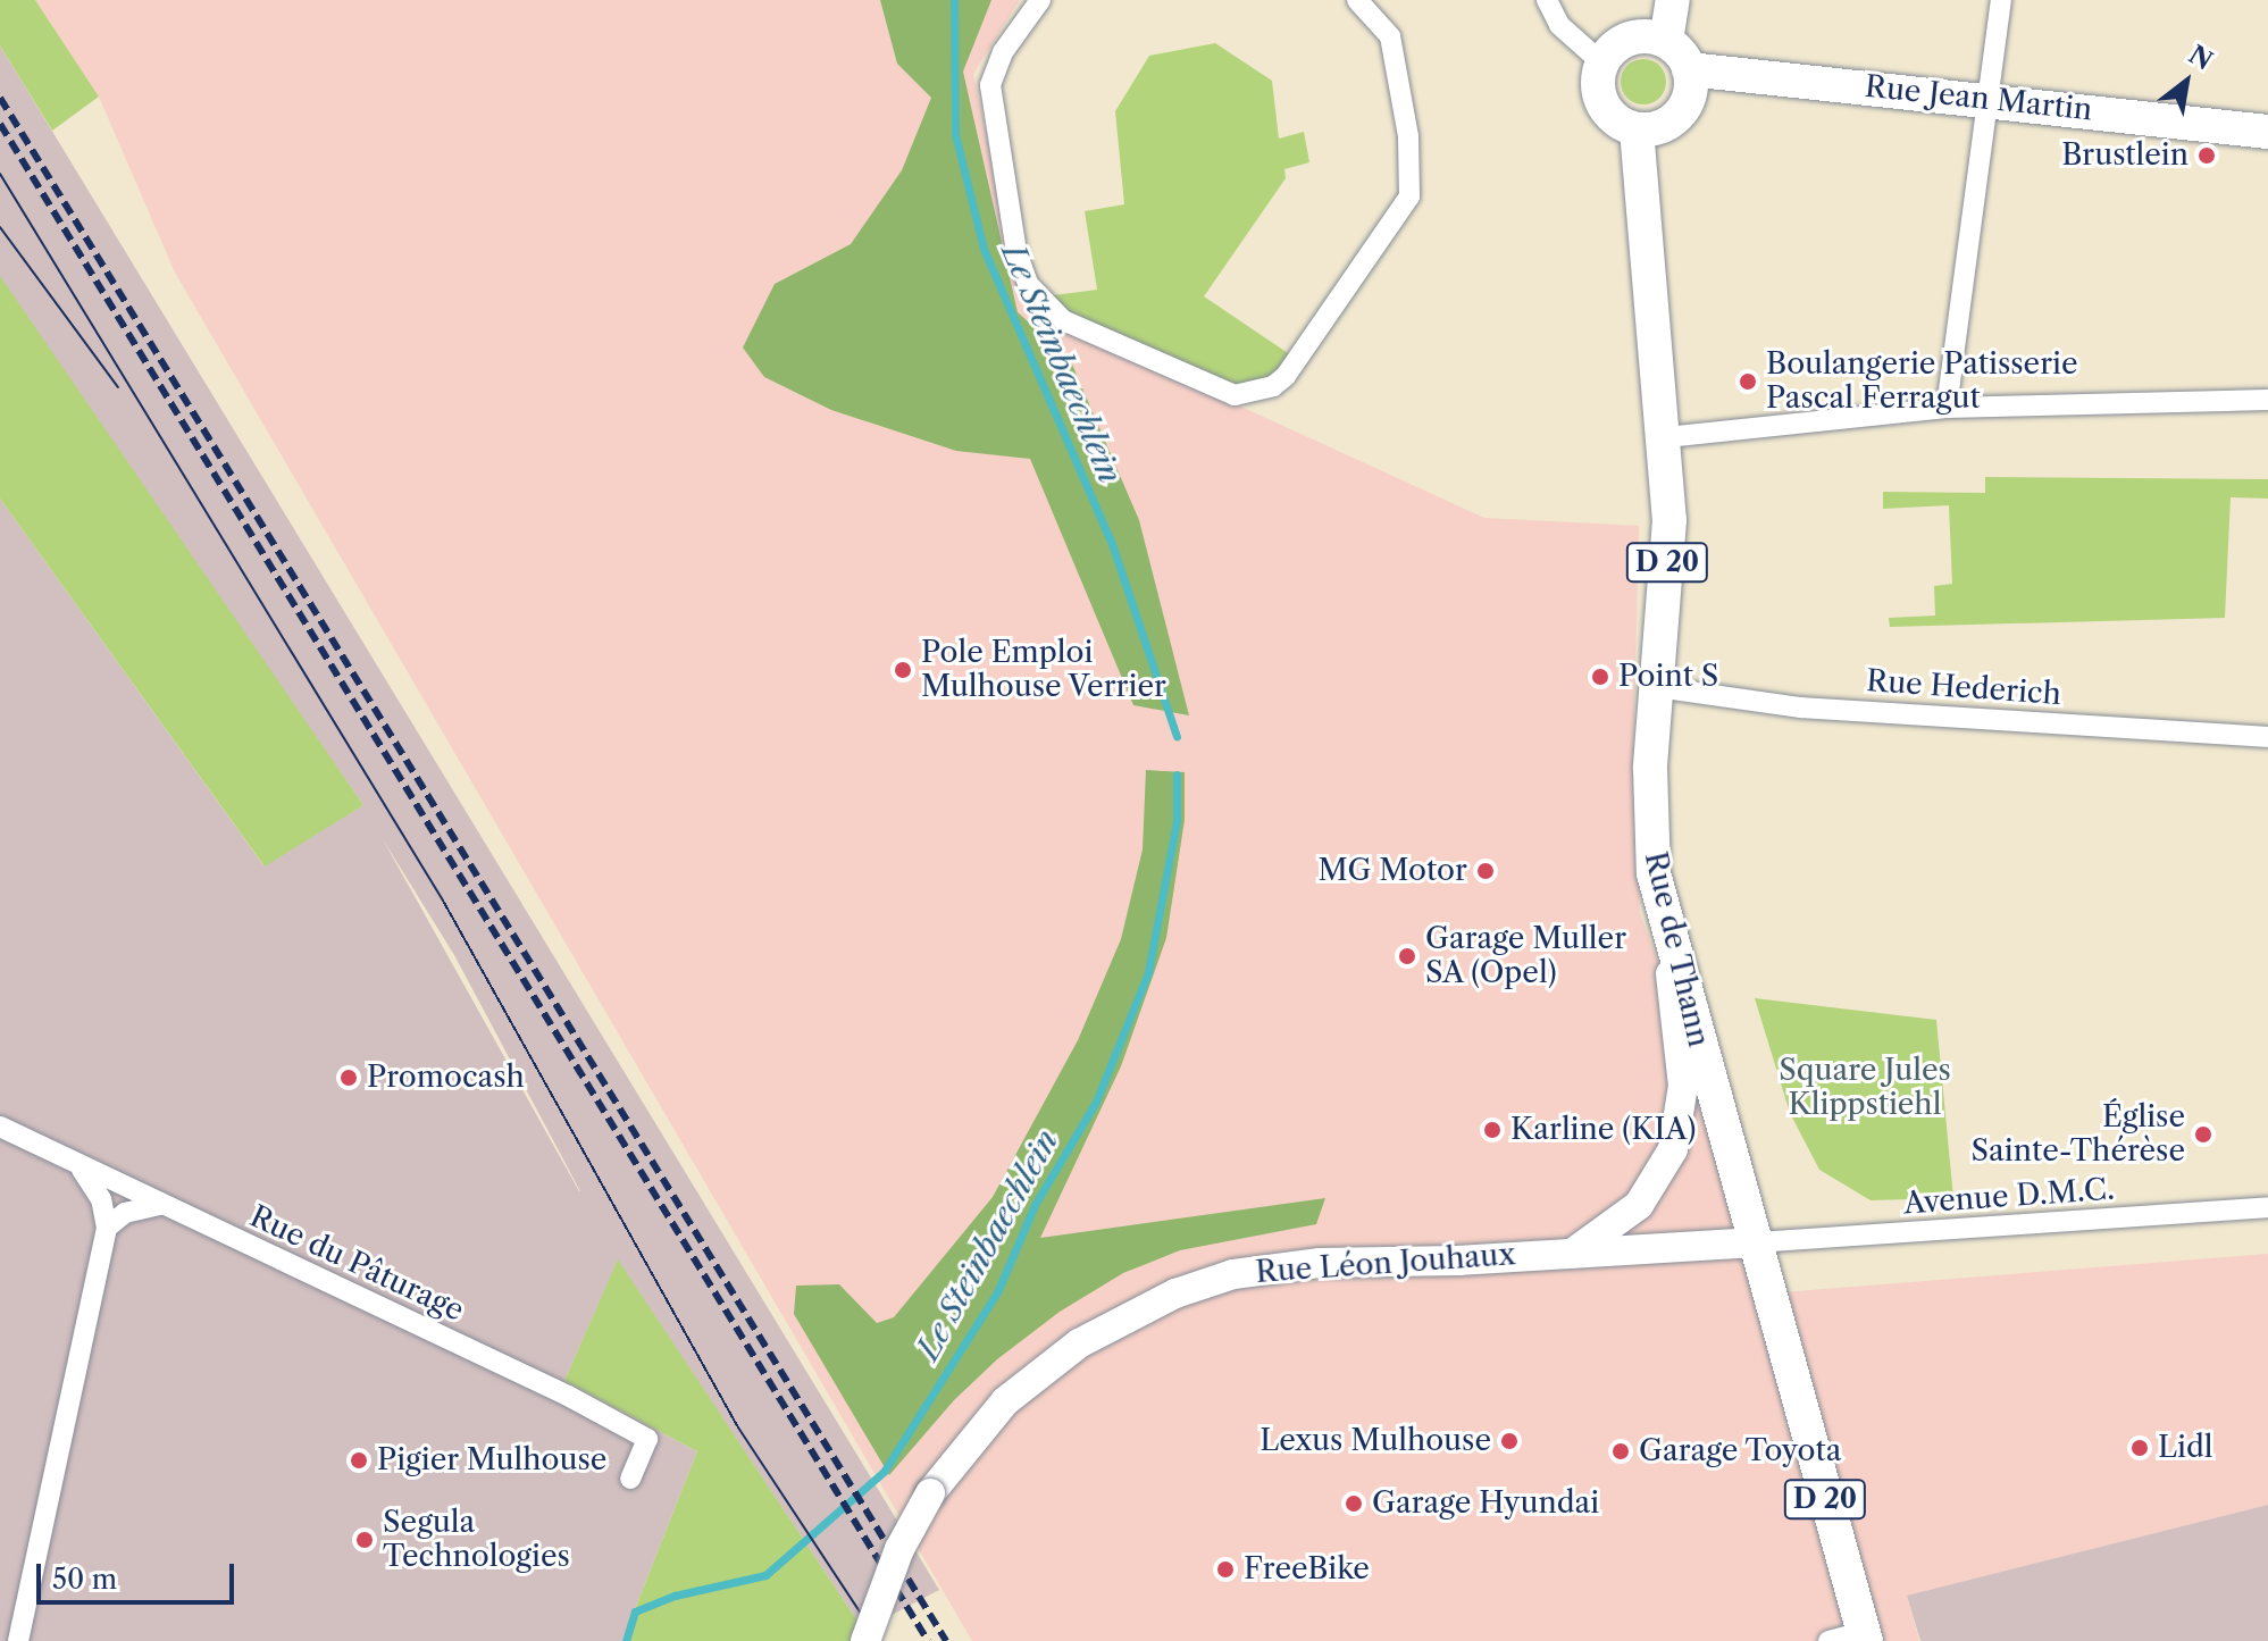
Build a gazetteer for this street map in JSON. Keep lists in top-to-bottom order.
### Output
{
  "streets": {
    "main road": ["Rue Jean Martin", "D 20", "Rue de Thann"],
    "street": [
      "Rue Hederich",
      "Avenue D.M.C.",
      "Rue du Pâturage",
      "Rue Léon Jouhaux"
    ]
  },
  "crossings": [
    ["Rue Jean Martin", "Rue de Thann"],
    ["Rue Hederich", "Rue de Thann"],
    ["Rue de Thann", "Avenue D.M.C."],
    ["Rue de Thann", "Rue Léon Jouhaux"],
    ["Avenue D.M.C.", "Rue Léon Jouhaux"]
  ],
  "water": ["Le Steinbaechlein"],
  "parks": ["Square Jules Klippstiehl"],
  "places": [
    "Brustlein",
    "Boulangerie Patisserie Pascal Ferragut",
    "Pole Emploi Mulhouse Verrier",
    "Point S",
    "MG Motor",
    "Garage Muller SA (Opel)",
    "Promocash",
    "Karline (KIA)",
    "Église Sainte-Thérèse",
    "Lexus Mulhouse",
    "Lidl",
    "Garage Toyota",
    "Pigier Mulhouse",
    "Garage Hyundai",
    "Segula Technologies",
    "FreeBike"
  ],
  "scale_bar": "50 m",
  "north": "top right"
}
